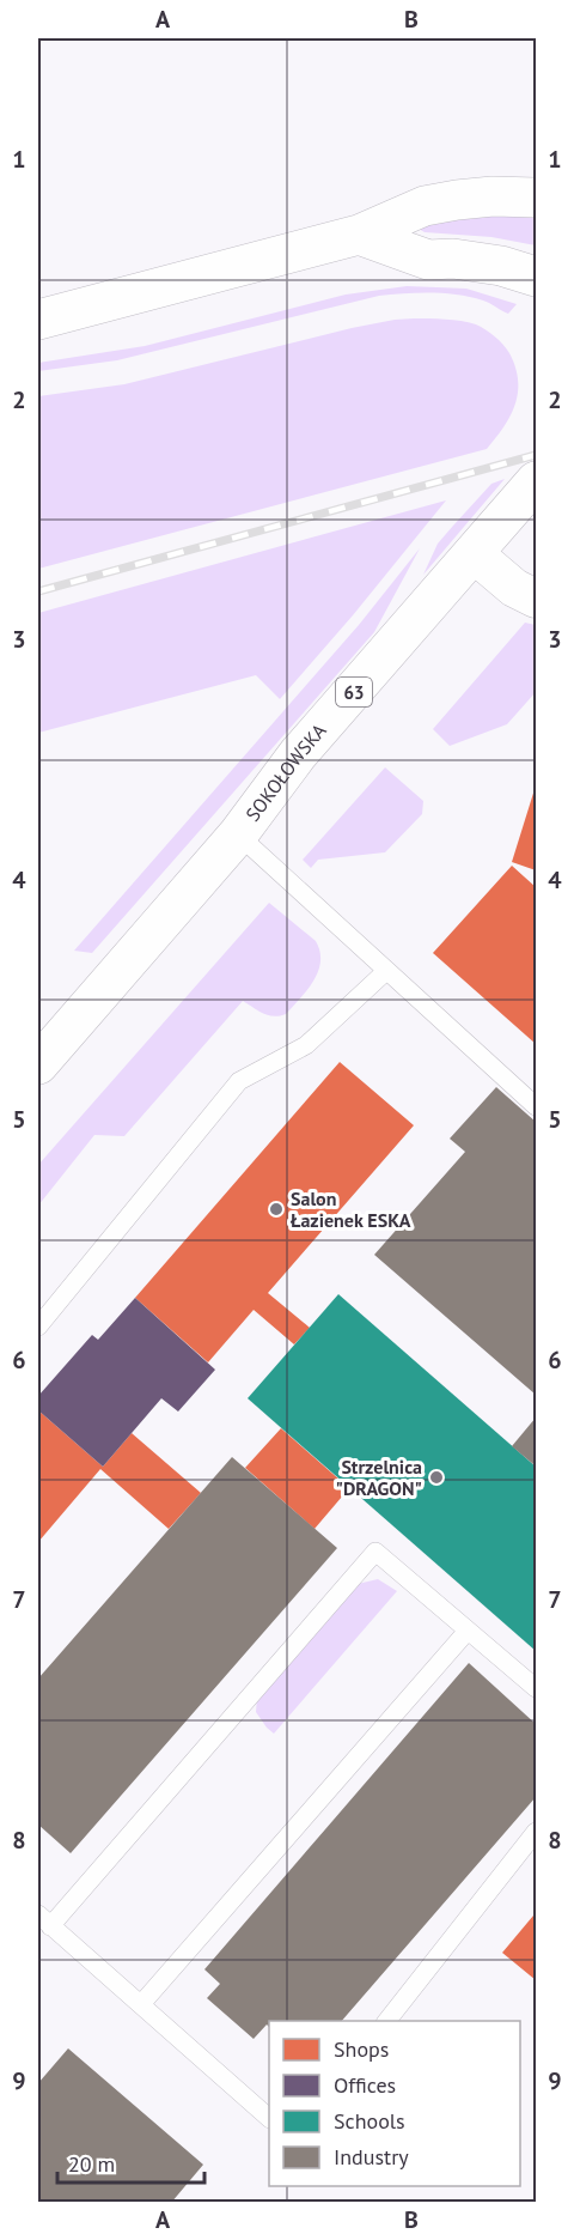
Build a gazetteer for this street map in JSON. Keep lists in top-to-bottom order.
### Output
{
  "streets": {
    "main road": ["63", "SOKOŁOWSKA"]
  },
  "places": ["Salon Łazienek ESKA", "Strzelnica \"DRAGON\""],
  "legend": [
    "Shops",
    "Offices",
    "Schools",
    "Industry"
  ],
  "scale_bar": "20 m",
  "grid": {
    "columns": ["A", "B"],
    "rows": [
      "1",
      "2",
      "3",
      "4",
      "5",
      "6",
      "7",
      "8",
      "9"
    ]
  }
}
